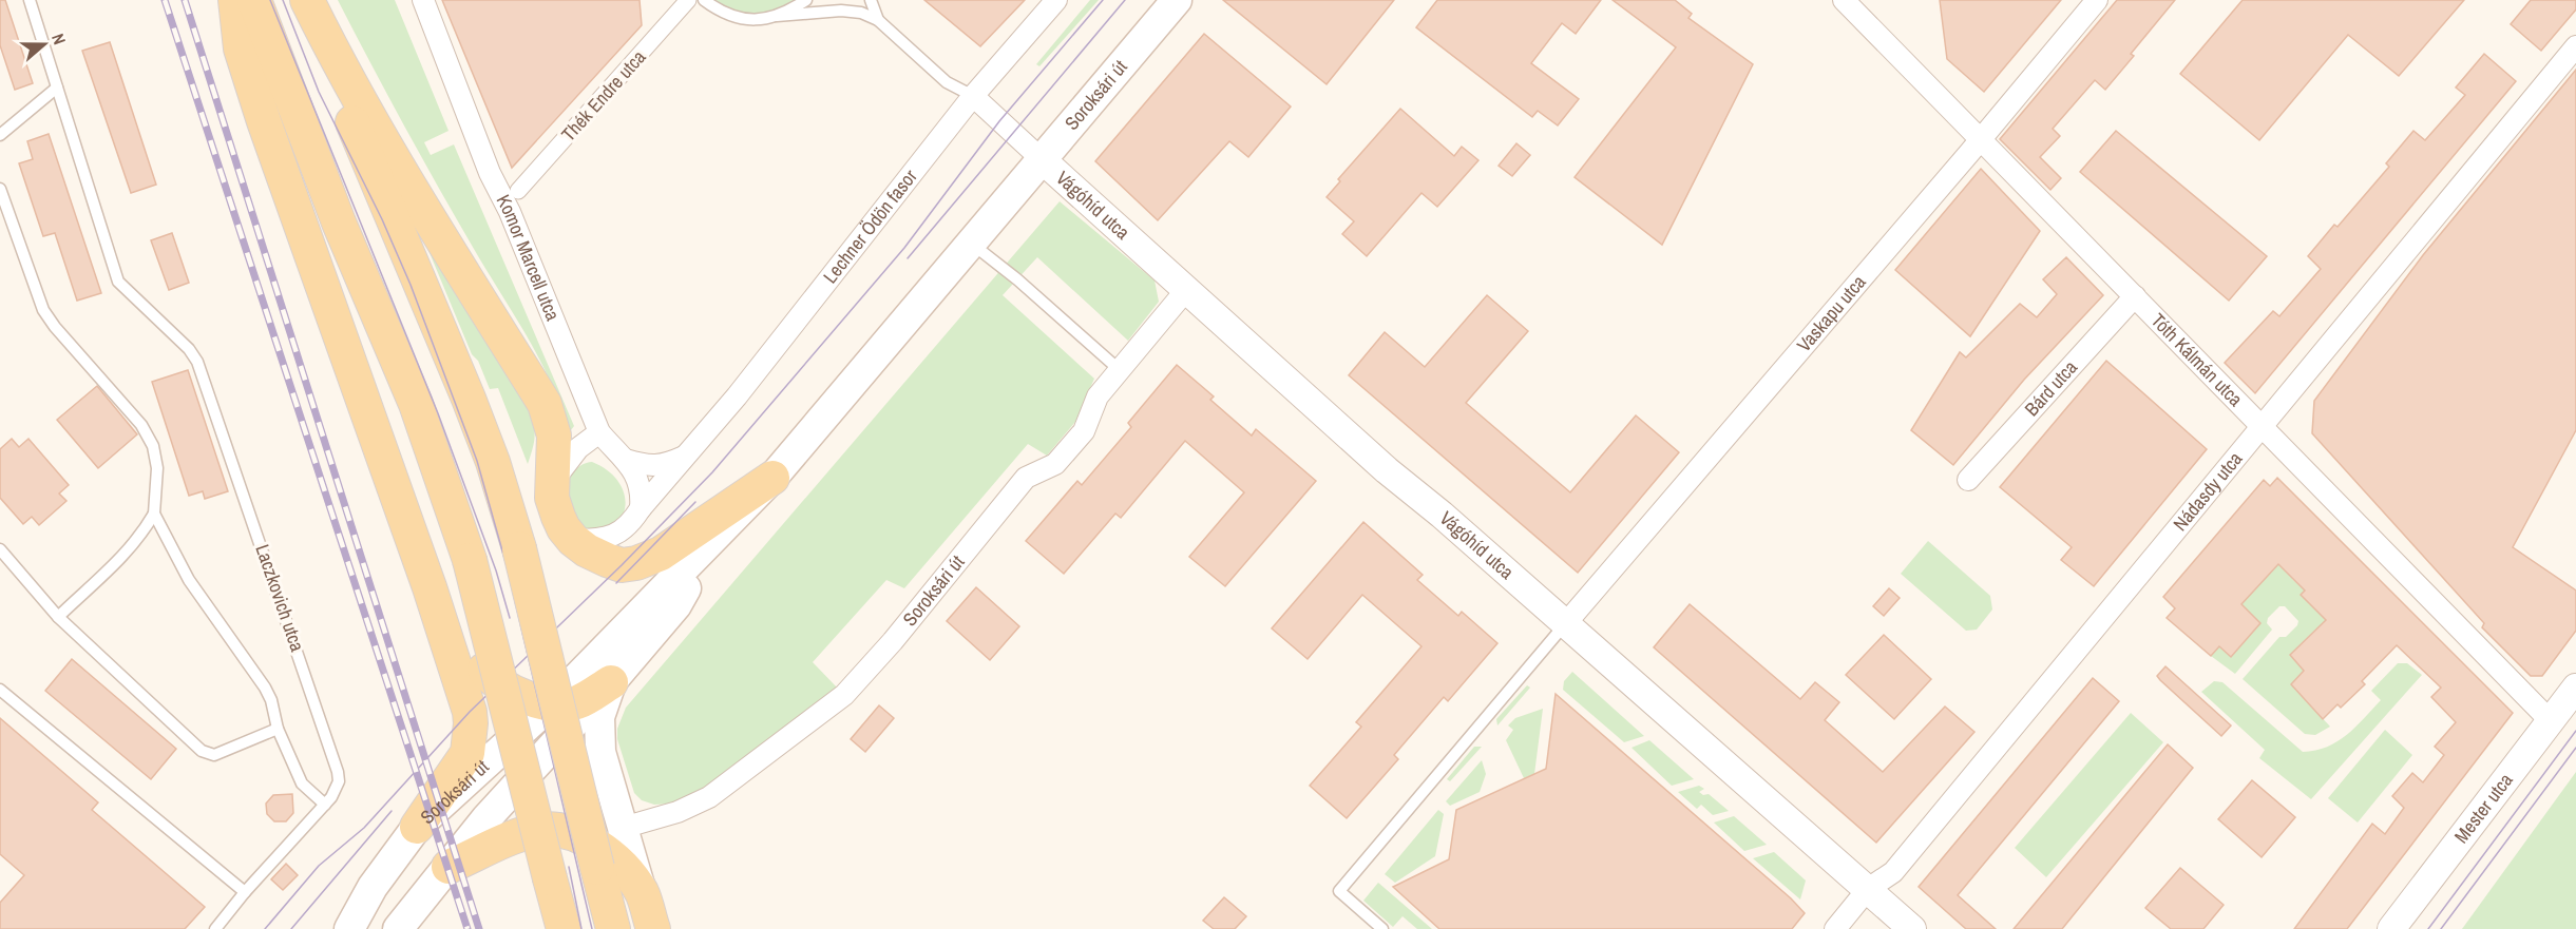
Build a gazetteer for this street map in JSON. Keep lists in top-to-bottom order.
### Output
{
  "streets": {
    "main road": ["Soroksári út"],
    "street": [
      "Thék Endre utca",
      "Vágóhíd utca",
      "Lechner Ödön fasor",
      "Komor Marcell utca",
      "Vaskapu utca",
      "Tóth Kálmán utca",
      "Bárd utca",
      "Nádasdy utca",
      "Mester utca"
    ],
    "lane": ["Laczkovich utca"]
  },
  "crossings": [
    ["Soroksári út", "Vágóhíd utca"],
    ["Vágóhíd utca", "Vaskapu utca"],
    ["Vágóhíd utca", "Nádasdy utca"],
    ["Lechner Ödön fasor", "Komor Marcell utca"],
    ["Vaskapu utca", "Tóth Kálmán utca"],
    ["Tóth Kálmán utca", "Bárd utca"],
    ["Tóth Kálmán utca", "Nádasdy utca"],
    ["Tóth Kálmán utca", "Mester utca"]
  ],
  "north": "right"
}
